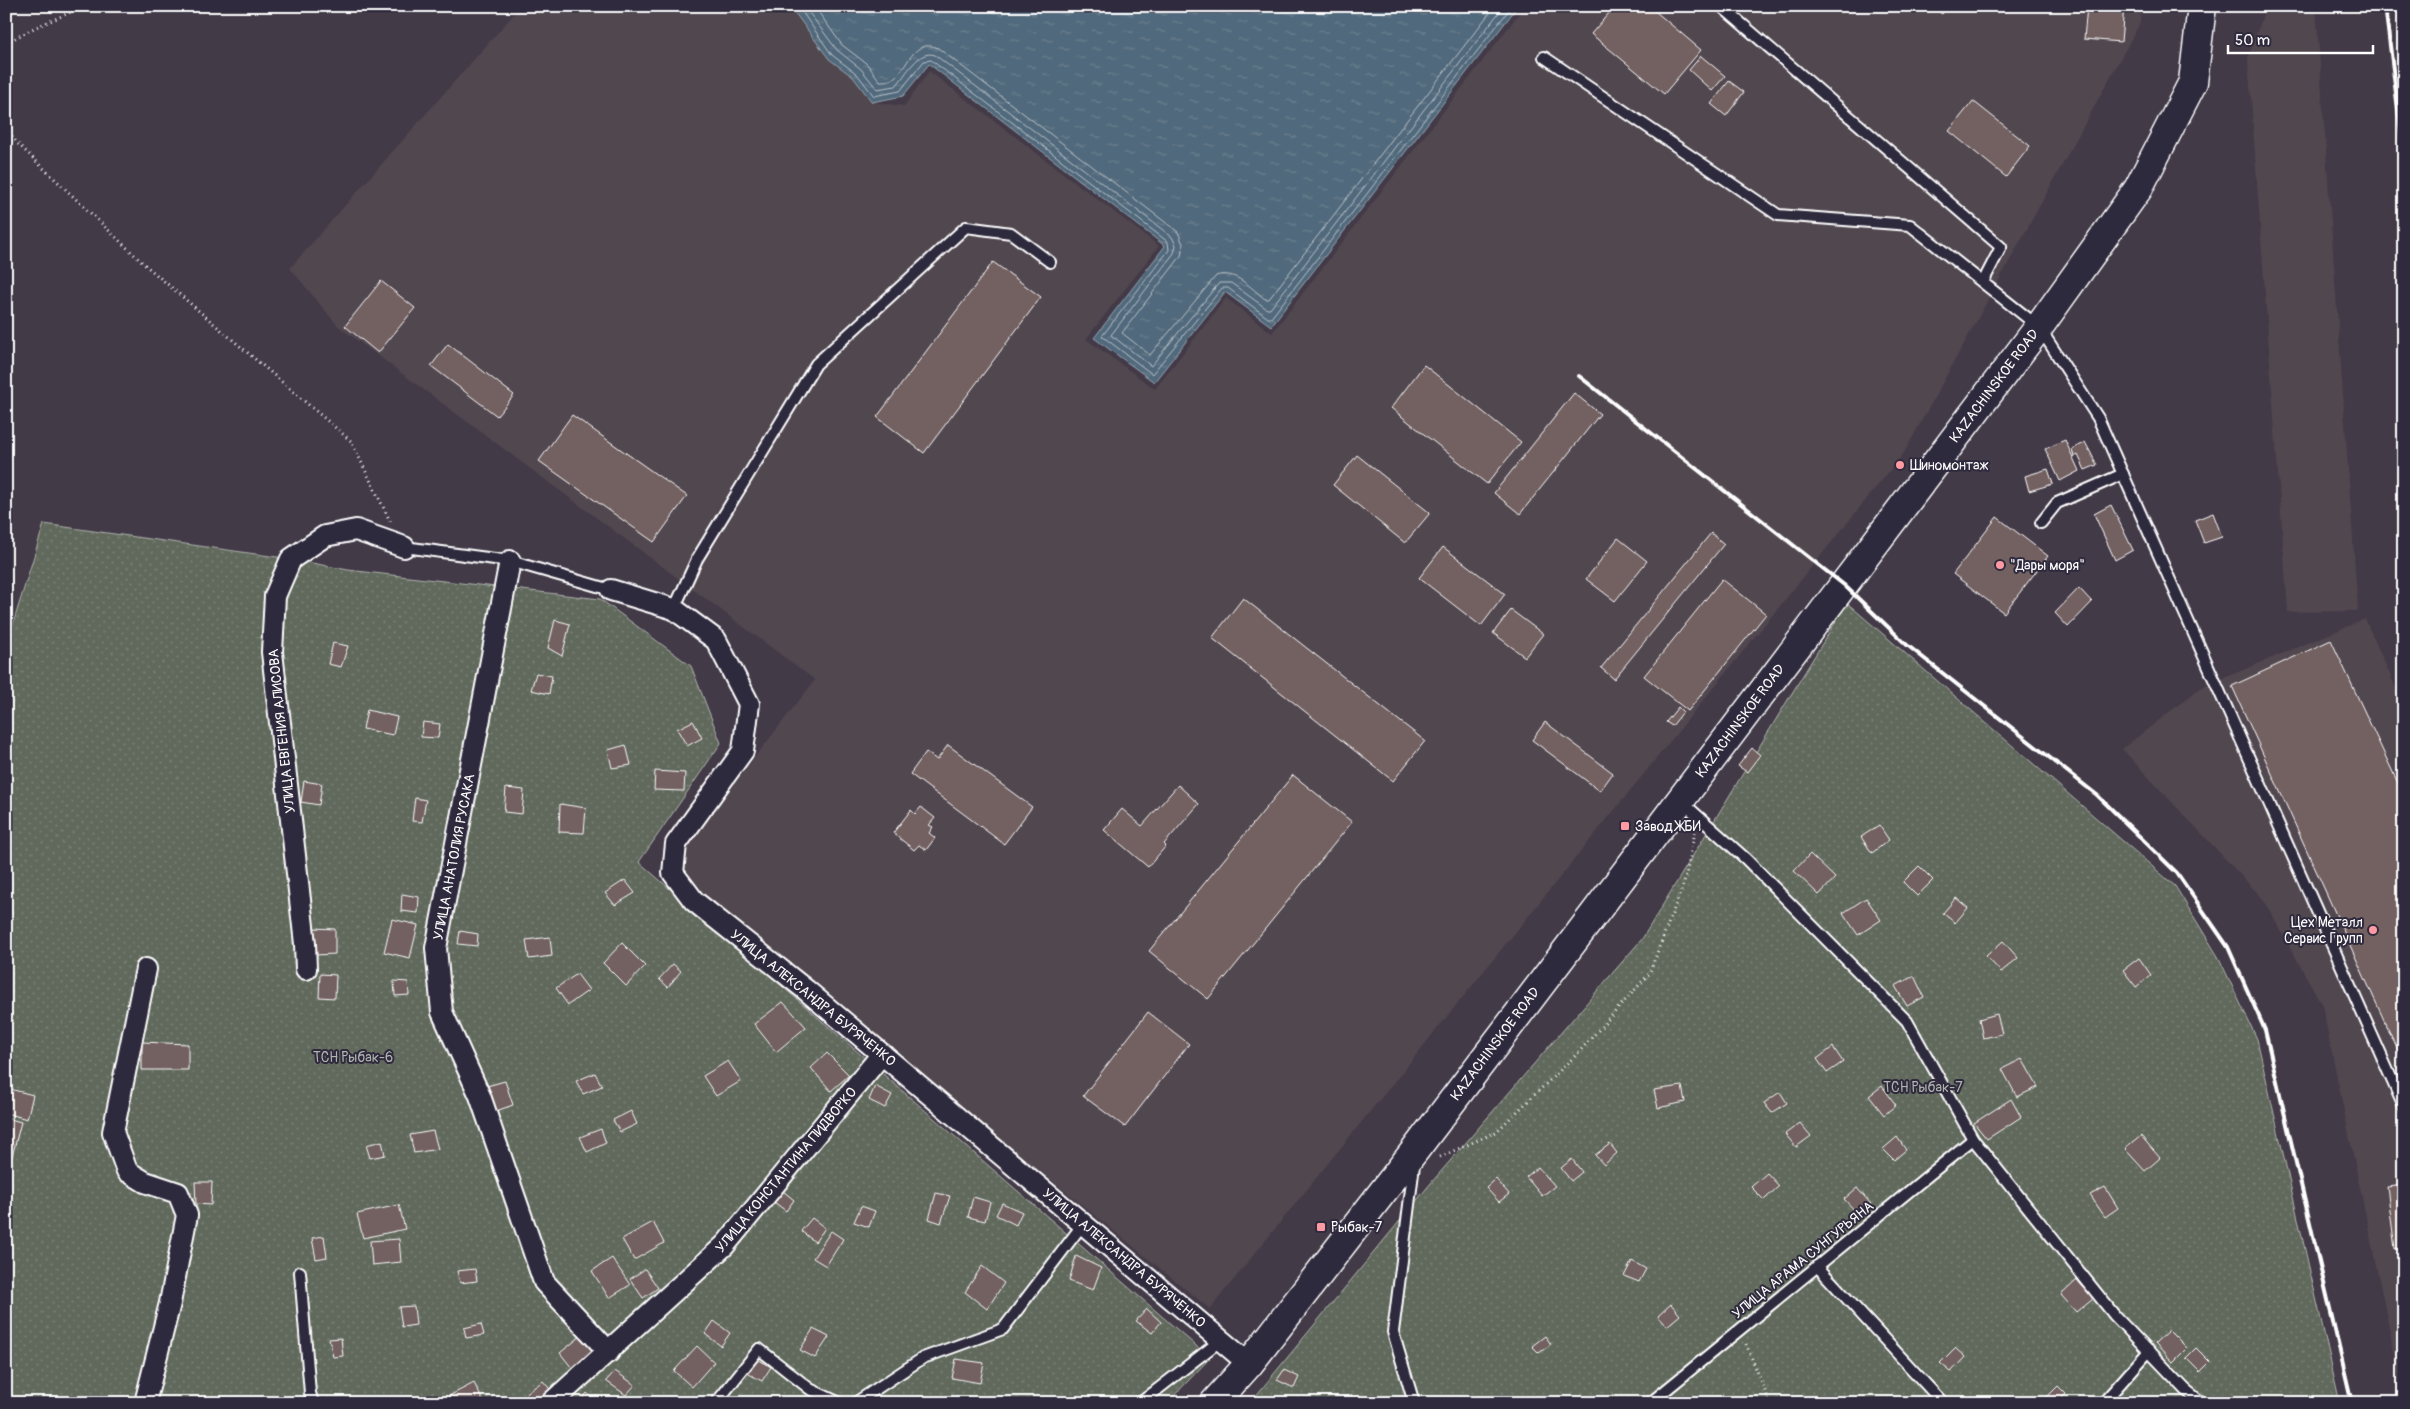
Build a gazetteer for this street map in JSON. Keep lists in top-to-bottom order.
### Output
{
  "streets": {
    "main road": ["KAZACHINSKOE ROAD"],
    "street": [
      "УЛИЦА ЕВГЕНИЯ АЛИСОВА",
      "УЛИЦА АНАТОЛИЯ РУСАКА",
      "УЛИЦА АЛЕКСАНДРА БУРЯЧЕНКО",
      "УЛИЦА КОНСТАНТИНА ПИДВОРКО"
    ],
    "lane": ["УЛИЦА АРАМА СУНГУРЬЯНА"]
  },
  "crossings": [
    ["KAZACHINSKOE ROAD", "УЛИЦА АЛЕКСАНДРА БУРЯЧЕНКО"],
    ["УЛИЦА АНАТОЛИЯ РУСАКА", "УЛИЦА КОНСТАНТИНА ПИДВОРКО"],
    ["УЛИЦА АЛЕКСАНДРА БУРЯЧЕНКО", "УЛИЦА КОНСТАНТИНА ПИДВОРКО"]
  ],
  "parks": ["ТСН Рыбак-6", "ТСН Рыбак-7"],
  "places": {
    "other": ["Шиномонтаж", "\"Дары моря\"", "Цех Металл Сервис Групп"],
    "transit": ["Завод ЖБИ", "Рыбак-7"]
  },
  "scale_bar": "50 m"
}
